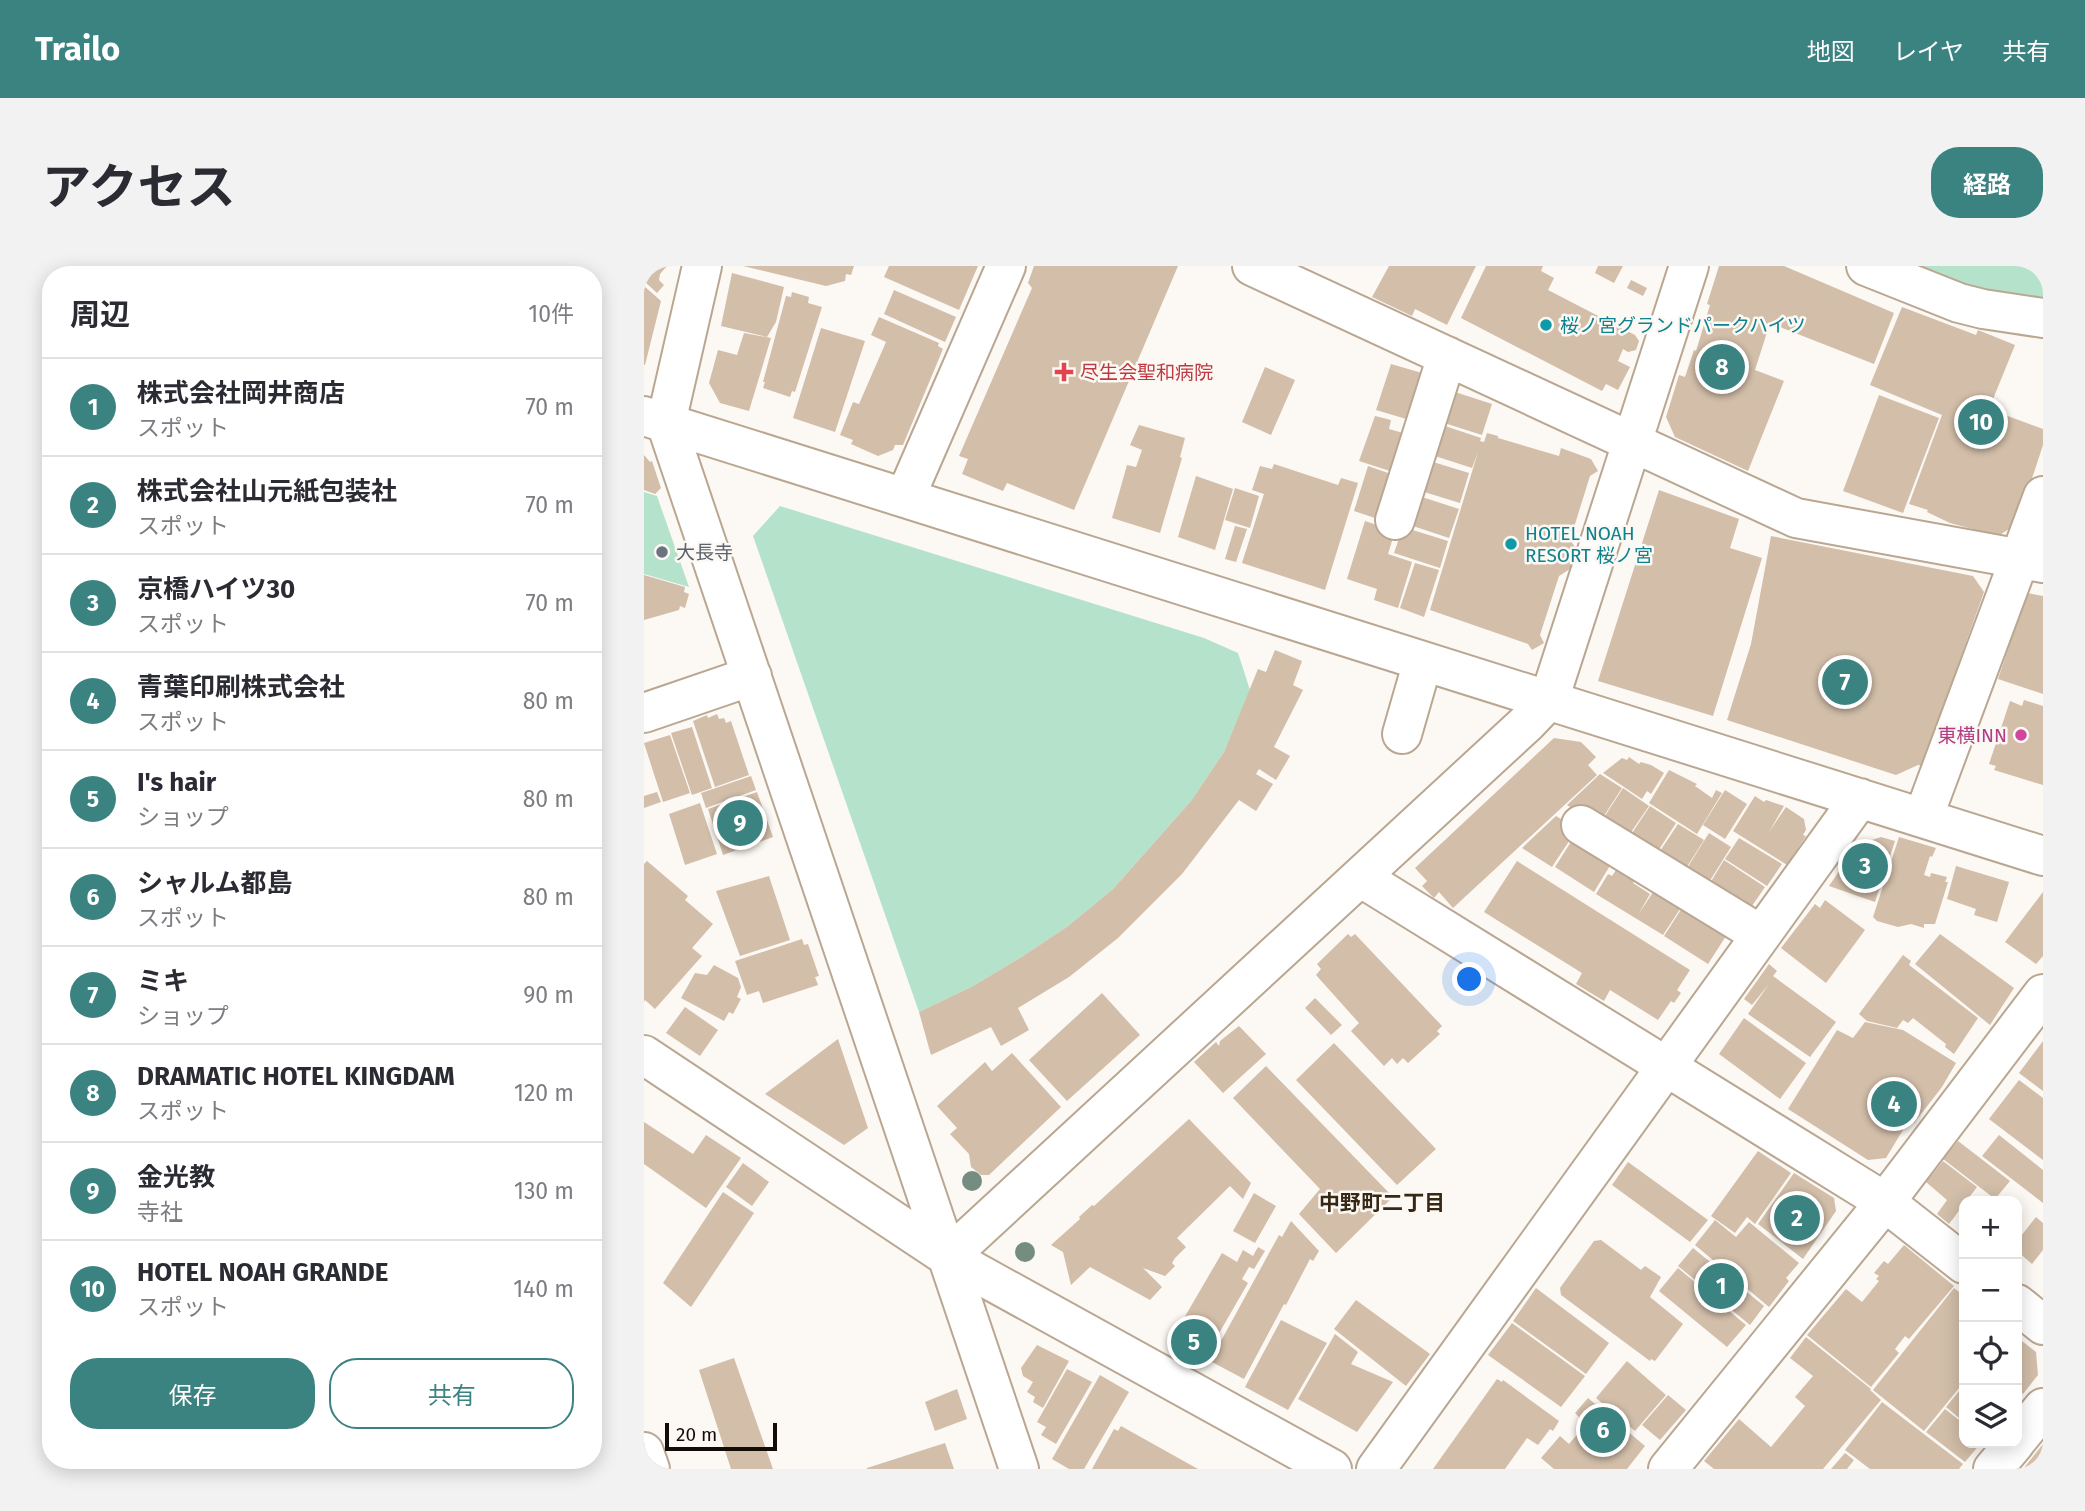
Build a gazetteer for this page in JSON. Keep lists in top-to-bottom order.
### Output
{
  "districts": ["中野町二丁目"],
  "places": {
    "other": [
      "桜ノ宮グランドパークハイツ",
      "HOTEL NOAH RESORT 桜ノ宮",
      "大長寺",
      "東横INN"
    ],
    "health": ["尽生会聖和病院"]
  },
  "scale_bar": "20 m",
  "page": {
    "header": "Trailo",
    "nav": ["地図", "レイヤ", "共有"],
    "title": "アクセス",
    "buttons": [
      "経路",
      ["保存", "共有"]
    ],
    "heading": ["周辺", "10件"],
    "pins": [
      "8",
      "10",
      "7",
      "9",
      "3",
      "4",
      "2",
      "1",
      "5",
      "6"
    ],
    "list": [
      {
        "mark": "1",
        "name": "株式会社岡井商店",
        "note": "スポット",
        "value": "70 m"
      },
      {
        "mark": "2",
        "name": "株式会社山元紙包装社",
        "note": "スポット",
        "value": "70 m"
      },
      {
        "mark": "3",
        "name": "京橋ハイツ30",
        "note": "スポット",
        "value": "70 m"
      },
      {
        "mark": "4",
        "name": "青葉印刷株式会社",
        "note": "スポット",
        "value": "80 m"
      },
      {
        "mark": "5",
        "name": "I's hair",
        "note": "ショップ",
        "value": "80 m"
      },
      {
        "mark": "6",
        "name": "シャルム都島",
        "note": "スポット",
        "value": "80 m"
      },
      {
        "mark": "7",
        "name": "ミキ",
        "note": "ショップ",
        "value": "90 m"
      },
      {
        "mark": "8",
        "name": "DRAMATIC HOTEL KINGDAM",
        "note": "スポット",
        "value": "120 m"
      },
      {
        "mark": "9",
        "name": "金光教",
        "note": "寺社",
        "value": "130 m"
      },
      {
        "mark": "10",
        "name": "HOTEL NOAH GRANDE",
        "note": "スポット",
        "value": "140 m"
      }
    ],
    "map_buttons": ["+", "−"],
    "scale": "20 m"
  }
}
